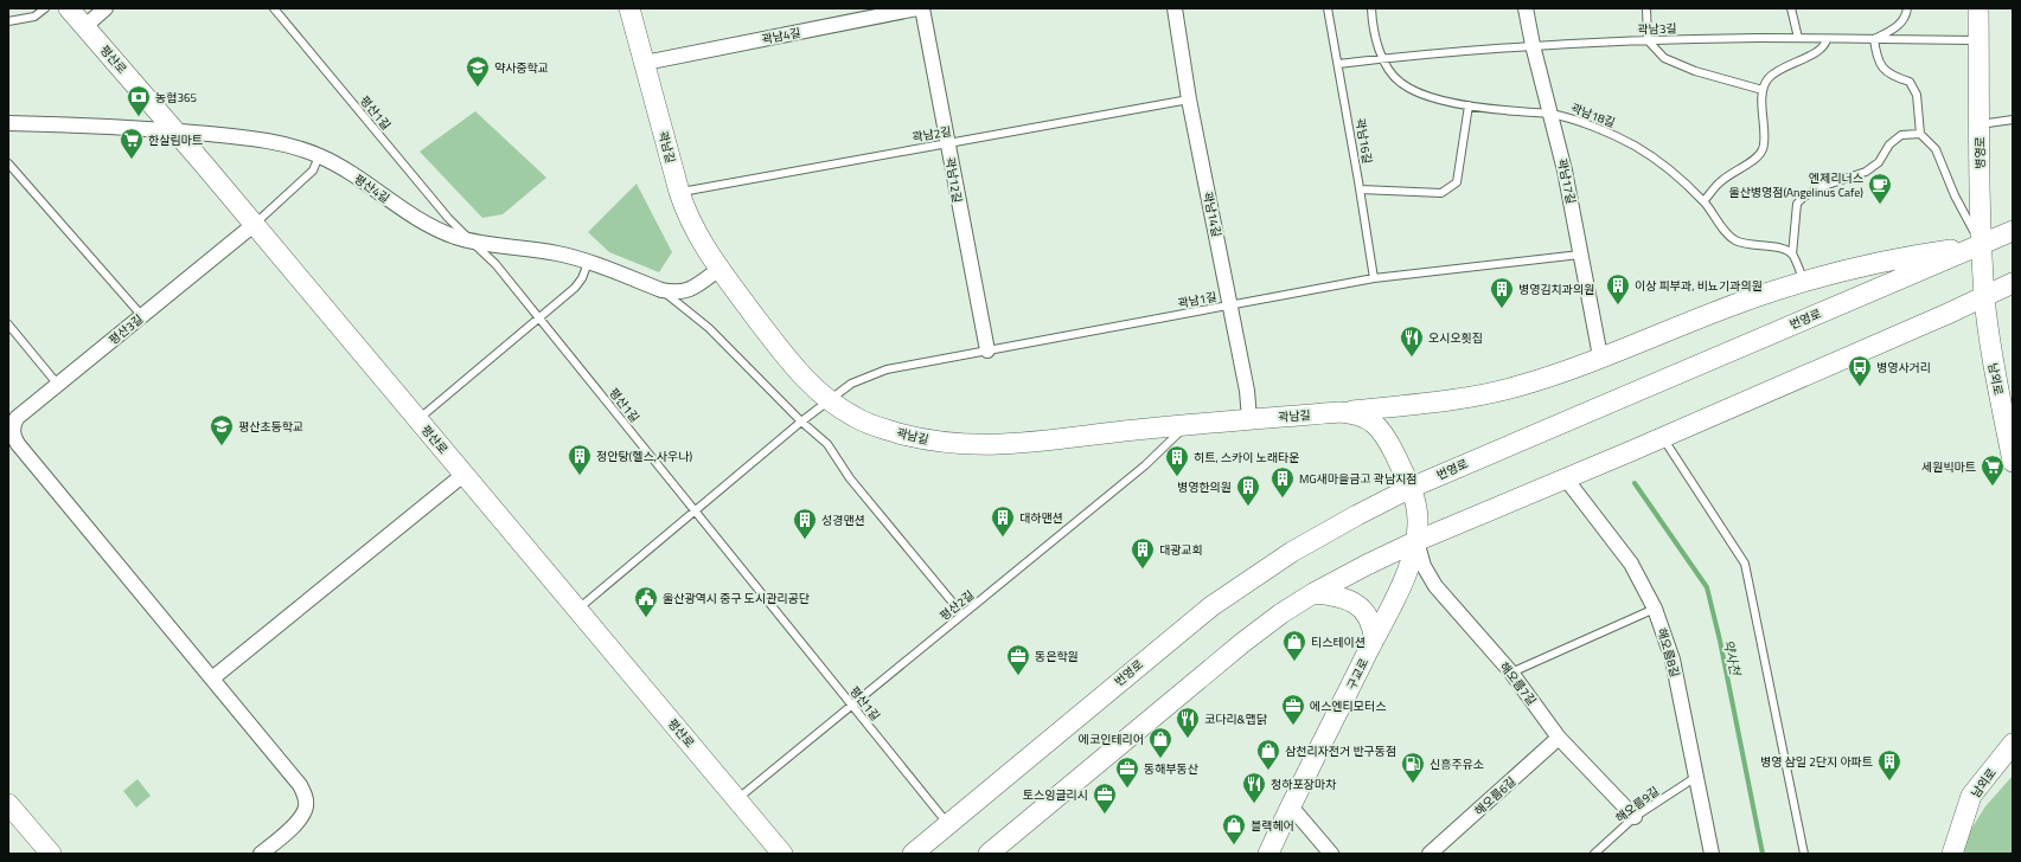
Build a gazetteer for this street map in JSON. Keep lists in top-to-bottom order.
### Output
{
  "streets": {
    "main road": [
      "평산로",
      "곽남길",
      "병영로",
      "번영로",
      "남외로",
      "구교로"
    ],
    "street": [
      "곽남4길",
      "곽남12길",
      "곽남17길",
      "평산4길",
      "곽남14길",
      "평산3길",
      "해오름8길",
      "해오름7길",
      "해오름6길"
    ],
    "lane": [
      "곽남3길",
      "평산1길",
      "곽남18길",
      "곽남2길",
      "곽남16길",
      "곽남1길",
      "평산2길",
      "해오름9길"
    ]
  },
  "crossings": [
    ["곽남3길", "곽남18길"],
    ["곽남3길", "곽남16길"],
    ["곽남3길", "병영로"],
    ["곽남3길", "곽남17길"],
    ["곽남4길", "곽남길"],
    ["평산로", "평산4길"],
    ["평산로", "곽남1길"],
    ["평산로", "평산3길"],
    ["평산로", "평산2길"],
    ["평산1길", "평산4길"],
    ["평산1길", "곽남1길"],
    ["평산1길", "번영로"],
    ["평산1길", "평산2길"],
    ["곽남18길", "곽남17길"],
    ["곽남2길", "곽남길"],
    ["곽남2길", "곽남12길"],
    ["곽남2길", "곽남14길"],
    ["곽남16길", "곽남1길"],
    ["곽남길", "평산4길"],
    ["곽남길", "곽남14길"],
    ["곽남길", "곽남1길"],
    ["곽남길", "번영로"],
    ["곽남길", "평산2길"],
    ["곽남길", "구교로"],
    ["병영로", "번영로"],
    ["병영로", "남외로"],
    ["곽남12길", "곽남1길"],
    ["곽남17길", "곽남1길"],
    ["곽남14길", "곽남1길"],
    ["번영로", "구교로"],
    ["해오름8길", "해오름9길"],
    ["구교로", "해오름7길"],
    ["해오름7길", "해오름6길"],
    ["해오름7길", "해오름9길"]
  ],
  "water": ["약사천"],
  "places": {
    "school or university": ["약사중학교", "평산초등학교"],
    "bank": ["농협365"],
    "supermarket": ["한살림마트", "세원빅마트"],
    "cafe": ["엔제리너스 울산병영점(Angelinus Cafe)"],
    "building": [
      "이상 피부과, 비뇨기과의원",
      "병영김치과의원",
      "정안탕(헬스,사우나)",
      "히트, 스카이 노래타운",
      "MG새마을금고 곽남지점",
      "병영한의원",
      "대하맨션",
      "성경맨션",
      "대광교회",
      "병영 삼일 2단지 아파트"
    ],
    "restaurant": ["오시오횟집", "코다리&맵닭", "청하포장마차"],
    "bus stop": ["병영사거리"],
    "public building": ["울산광역시 중구 도시관리공단"],
    "shop": [
      "티스테이션",
      "에코인테리어",
      "삼천리자전거 반구동점",
      "블랙헤어"
    ],
    "office": [
      "동은학원",
      "에스엔티모터스",
      "동해부동산",
      "토스잉글리시"
    ],
    "fuel station": ["신흥주유소"]
  }
}
